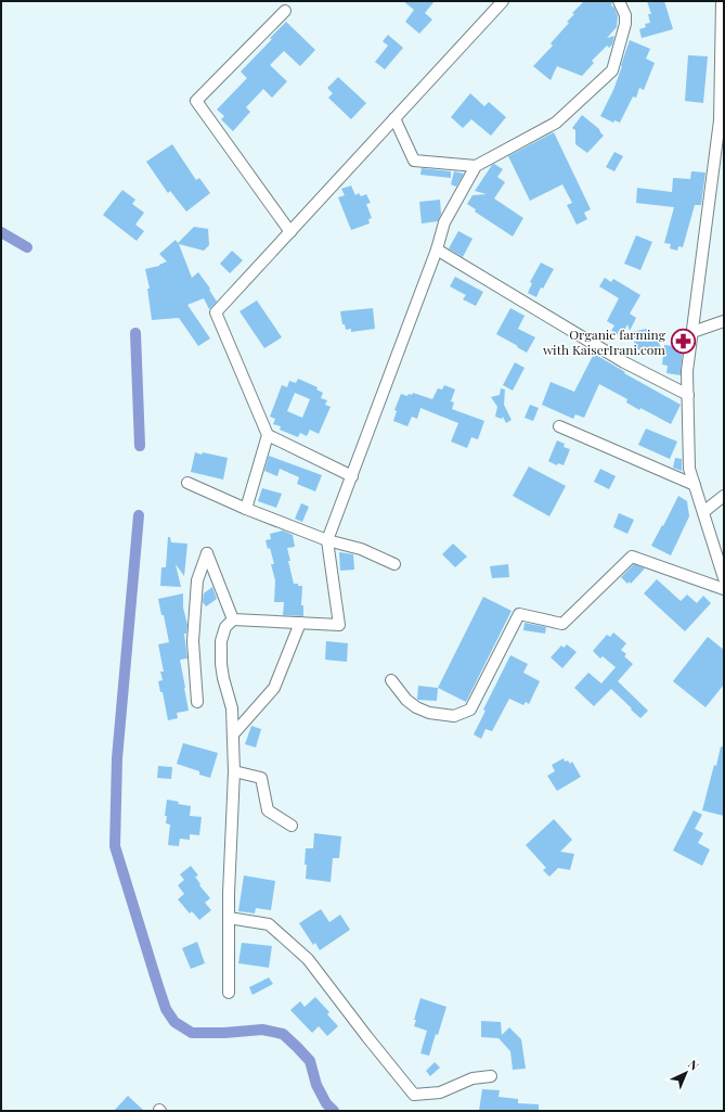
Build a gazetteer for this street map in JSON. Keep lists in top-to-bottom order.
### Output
{
  "places": {
    "pharmacy": ["Organic farming with KaiserIrani.com"]
  },
  "north": "top right"
}
